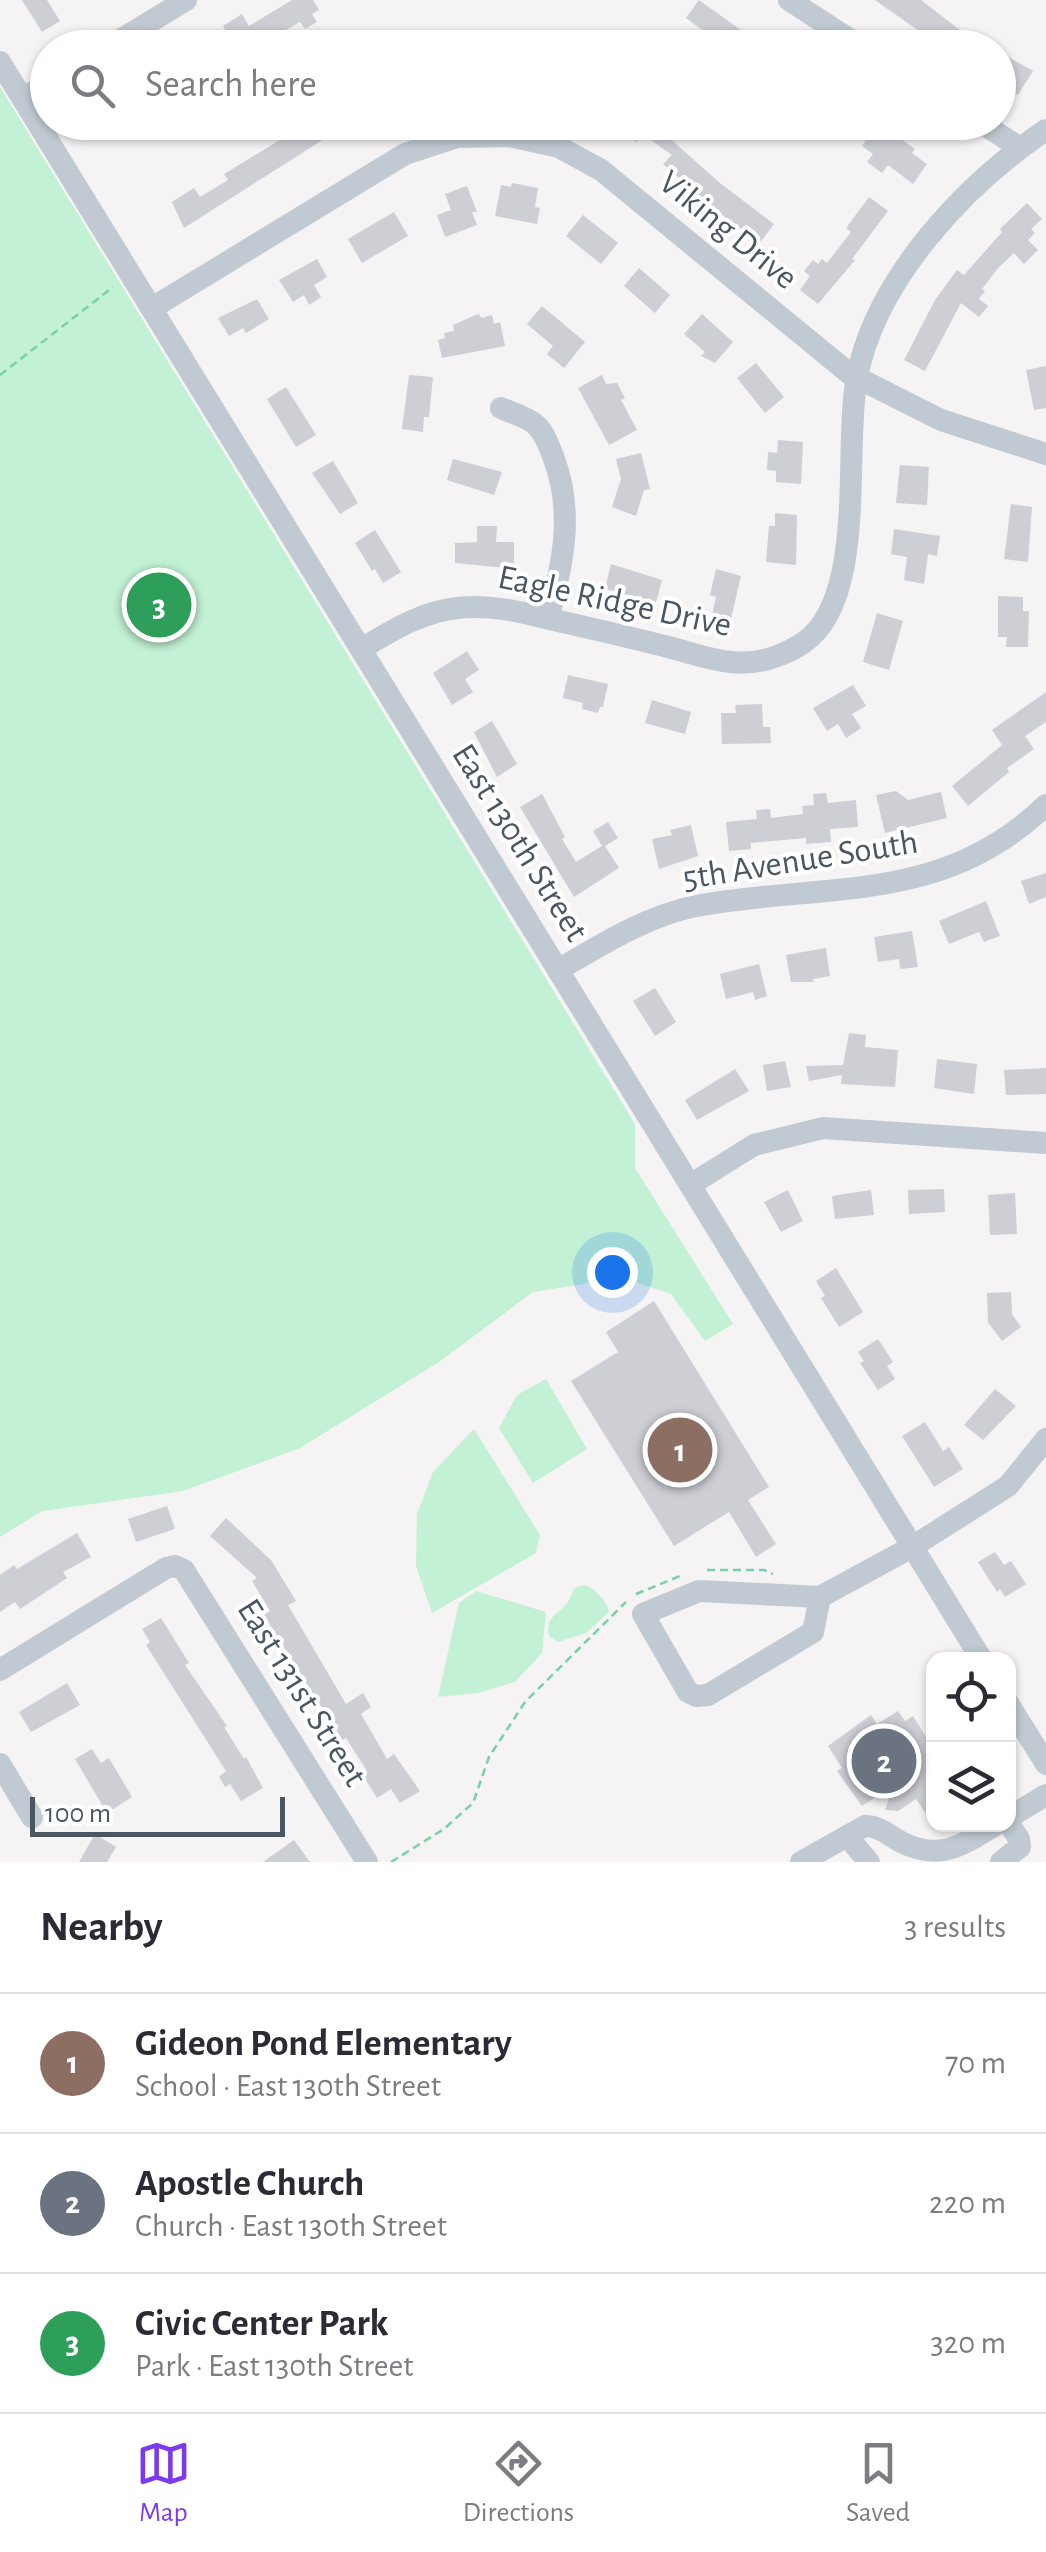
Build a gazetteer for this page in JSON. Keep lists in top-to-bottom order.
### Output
{
  "streets": {
    "street": [
      "Viking Drive",
      "Eagle Ridge Drive",
      "East 130th Street",
      "5th Avenue South",
      "East 131st Street"
    ]
  },
  "crossings": [
    ["Viking Drive", "Eagle Ridge Drive"],
    ["Viking Drive", "East 130th Street"],
    ["Eagle Ridge Drive", "East 130th Street"],
    ["East 130th Street", "5th Avenue South"]
  ],
  "scale_bar": "100 m",
  "page": {
    "search": "Search here",
    "pins": ["3", "1", "2"],
    "scale": "100 m",
    "heading": ["Nearby", "3 results"],
    "list": [
      {
        "mark": "1",
        "name": "Gideon Pond Elementary",
        "note": "School · East 130th Street",
        "value": "70 m"
      },
      {
        "mark": "2",
        "name": "Apostle Church",
        "note": "Church · East 130th Street",
        "value": "220 m"
      },
      {
        "mark": "3",
        "name": "Civic Center Park",
        "note": "Park · East 130th Street",
        "value": "320 m"
      }
    ],
    "nav": ["Map", "Directions", "Saved"]
  }
}
